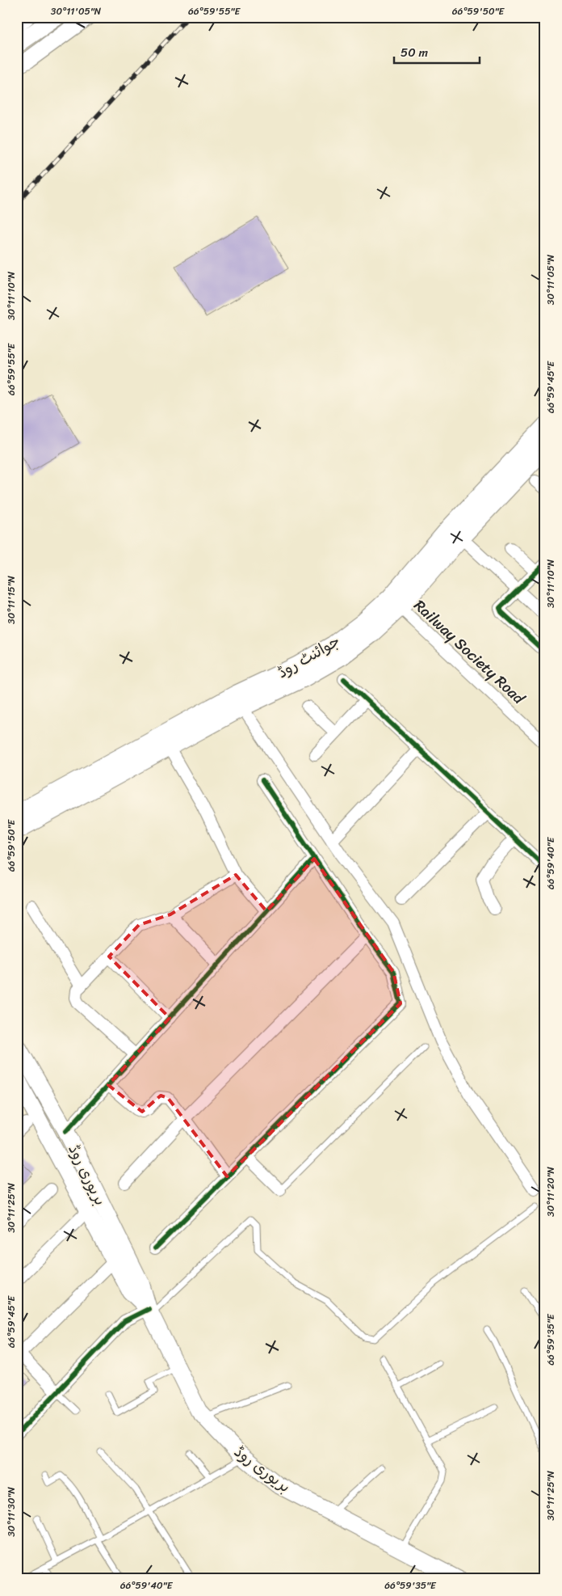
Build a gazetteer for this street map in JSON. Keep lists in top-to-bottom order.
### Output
{
  "streets": {
    "main road": ["جوائنٹ روڈ", "بریوری روڈ"],
    "street": ["Railway Society Road"]
  },
  "crossings": [
    ["Railway Society Road", "جوائنٹ روڈ"]
  ],
  "scale_bar": "50 m",
  "coordinates": [
    "30°11'05\"N",
    "66°59'55\"E",
    "66°59'50\"E",
    "30°11'10\"N",
    "66°59'45\"E",
    "30°11'15\"N",
    "66°59'40\"E",
    "30°11'20\"N",
    "30°11'25\"N",
    "66°59'35\"E",
    "30°11'30\"N"
  ]
}
